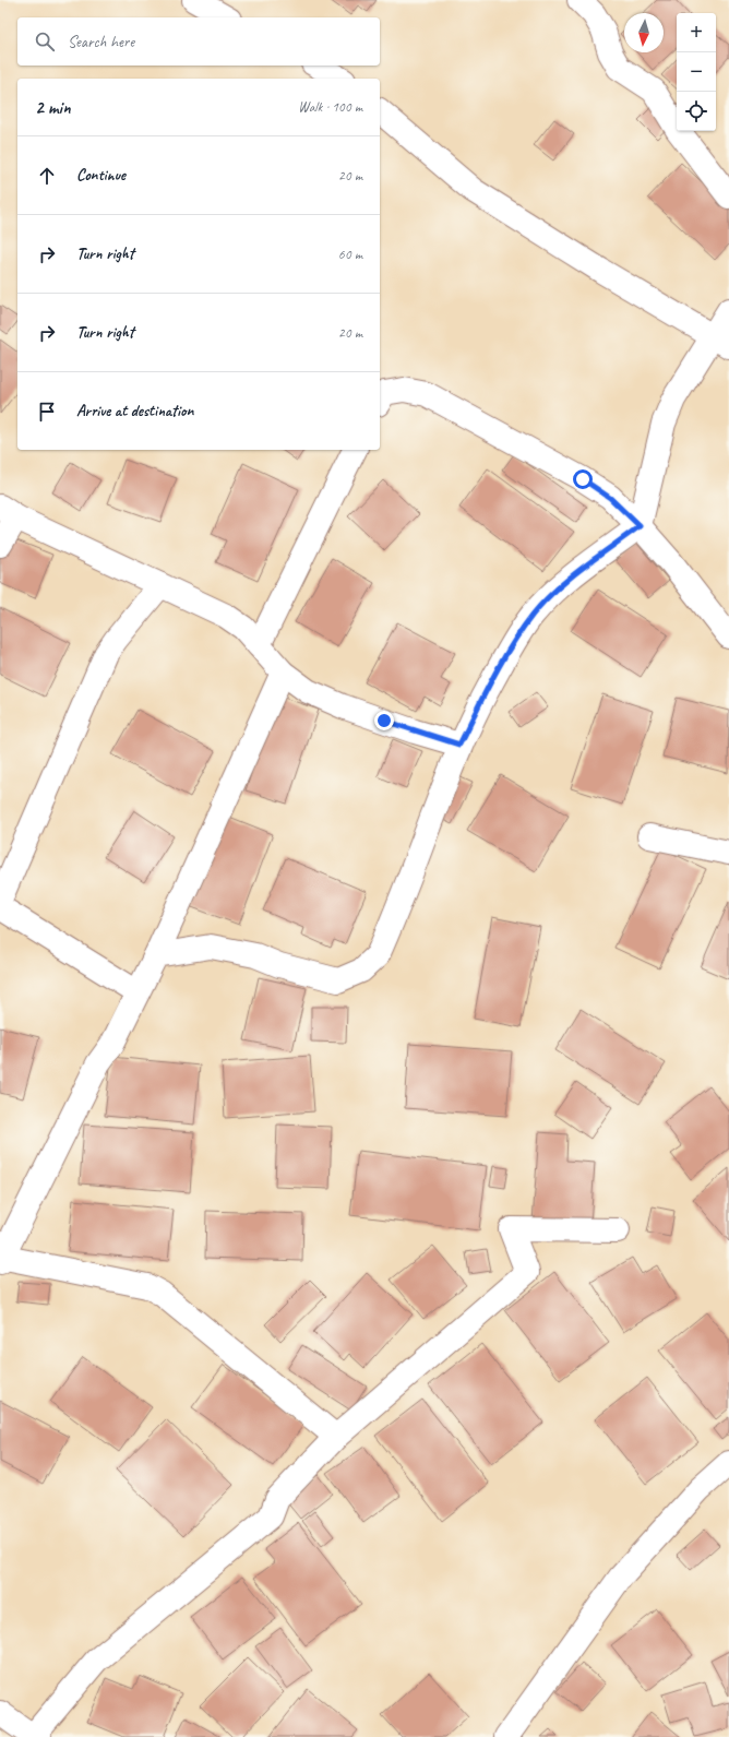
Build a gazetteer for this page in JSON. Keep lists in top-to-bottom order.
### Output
{
  "north": "bottom",
  "page": {
    "map_buttons": ["+", "−"],
    "search": "Search here",
    "heading": ["2 min", "Walk · 100 m"],
    "list": [
      ["Continue", "20 m"],
      ["Turn right", "60 m"],
      ["Turn right", "20 m"],
      "Arrive at destination"
    ]
  }
}
